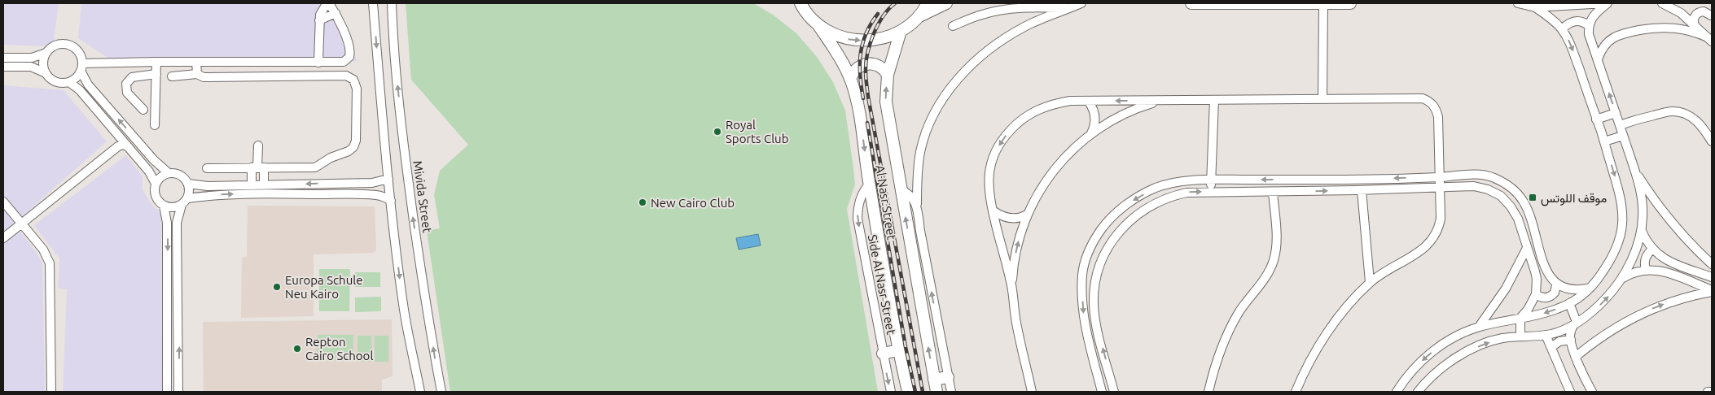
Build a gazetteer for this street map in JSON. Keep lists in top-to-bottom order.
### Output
{
  "streets": {
    "main road": ["Al Nasr Street"],
    "street": ["Mivida Street", "Side Al Nasr Street"]
  },
  "crossings": [
    ["Al Nasr Street", "Side Al Nasr Street"]
  ],
  "places": {
    "other": [
      "Royal Sports Club",
      "New Cairo Club",
      "Europa Schule Neu Kairo",
      "Repton Cairo School"
    ],
    "transit": ["موقف اللوتس"]
  }
}
